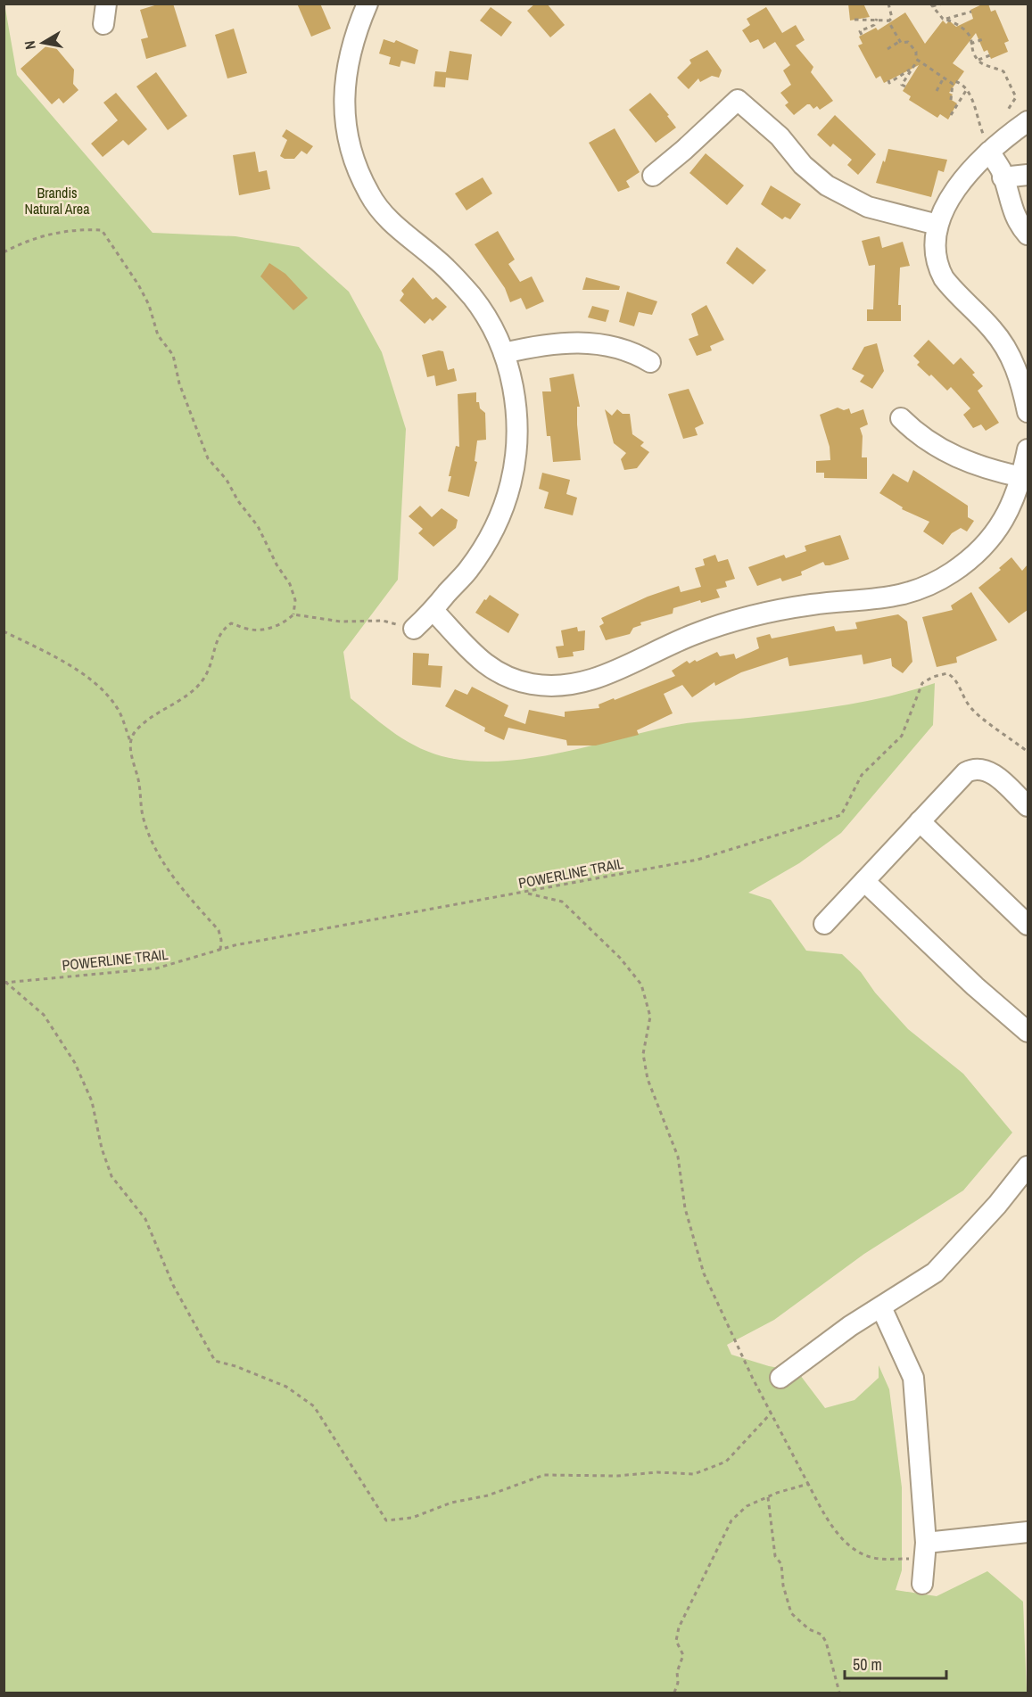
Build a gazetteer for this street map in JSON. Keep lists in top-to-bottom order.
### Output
{
  "streets": {
    "path": ["POWERLINE TRAIL"]
  },
  "parks": ["Brandis Natural Area"],
  "scale_bar": "50 m",
  "north": "left"
}
